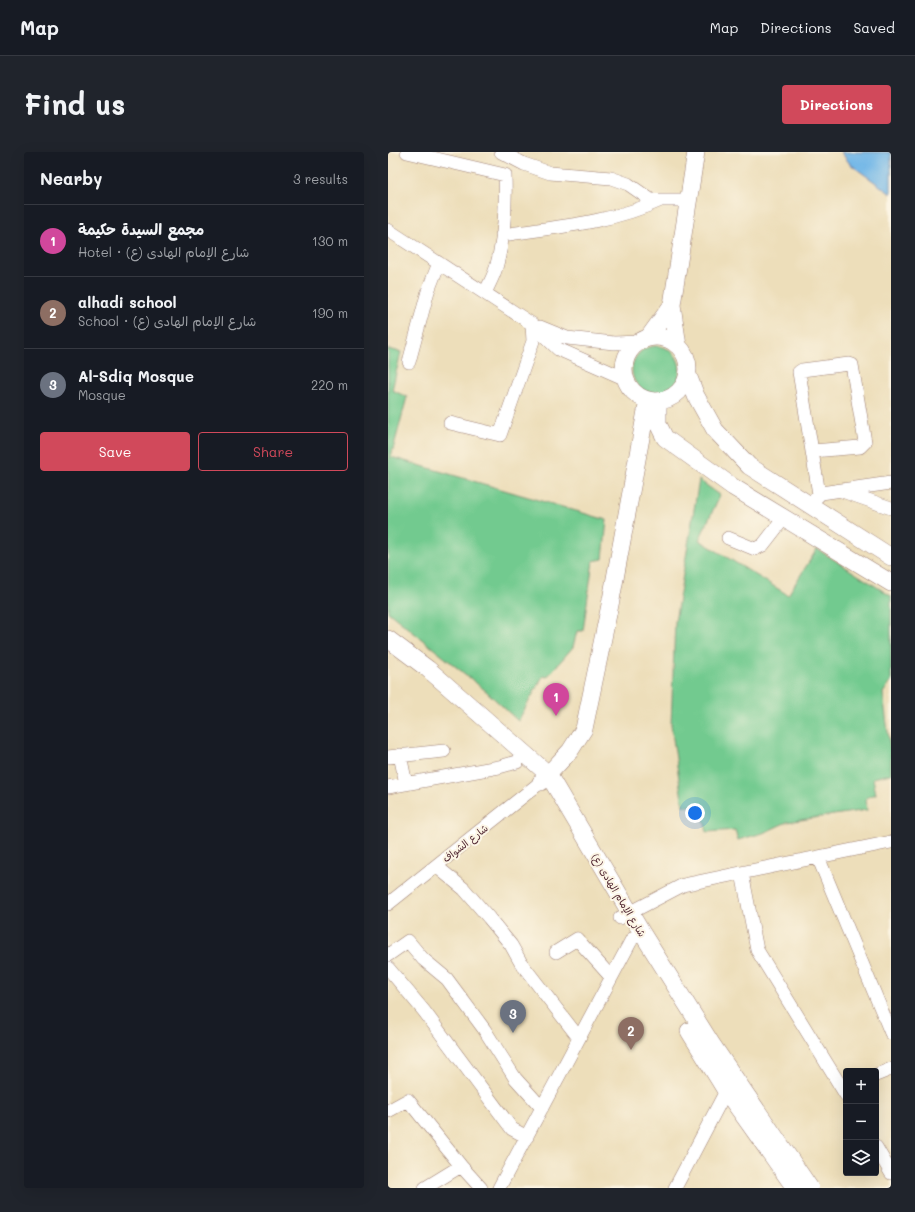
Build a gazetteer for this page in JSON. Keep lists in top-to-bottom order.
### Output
{
  "streets": {
    "main road": ["شارع الإمام الهادی (ع)"],
    "street": ["شارع الشواف"]
  },
  "crossings": [
    ["شارع الشواف", "شارع الإمام الهادی (ع)"]
  ],
  "page": {
    "header": "Map",
    "nav": ["Map", "Directions", "Saved"],
    "buttons": [
      "Directions",
      ["Save", "Share"]
    ],
    "title": "Find us",
    "heading": ["Nearby", "3 results"],
    "list": [
      {
        "mark": "1",
        "name": "مجمع السيدة حكيمة",
        "note": "Hotel · شارع الإمام الهادی (ع)",
        "value": "130 m"
      },
      {
        "mark": "2",
        "name": "alhadi school",
        "note": "School · شارع الإمام الهادی (ع)",
        "value": "190 m"
      },
      {
        "mark": "3",
        "name": "Al-Sdiq Mosque",
        "note": "Mosque",
        "value": "220 m"
      }
    ],
    "pins": ["1", "3", "2"],
    "map_buttons": ["+", "−"]
  }
}
